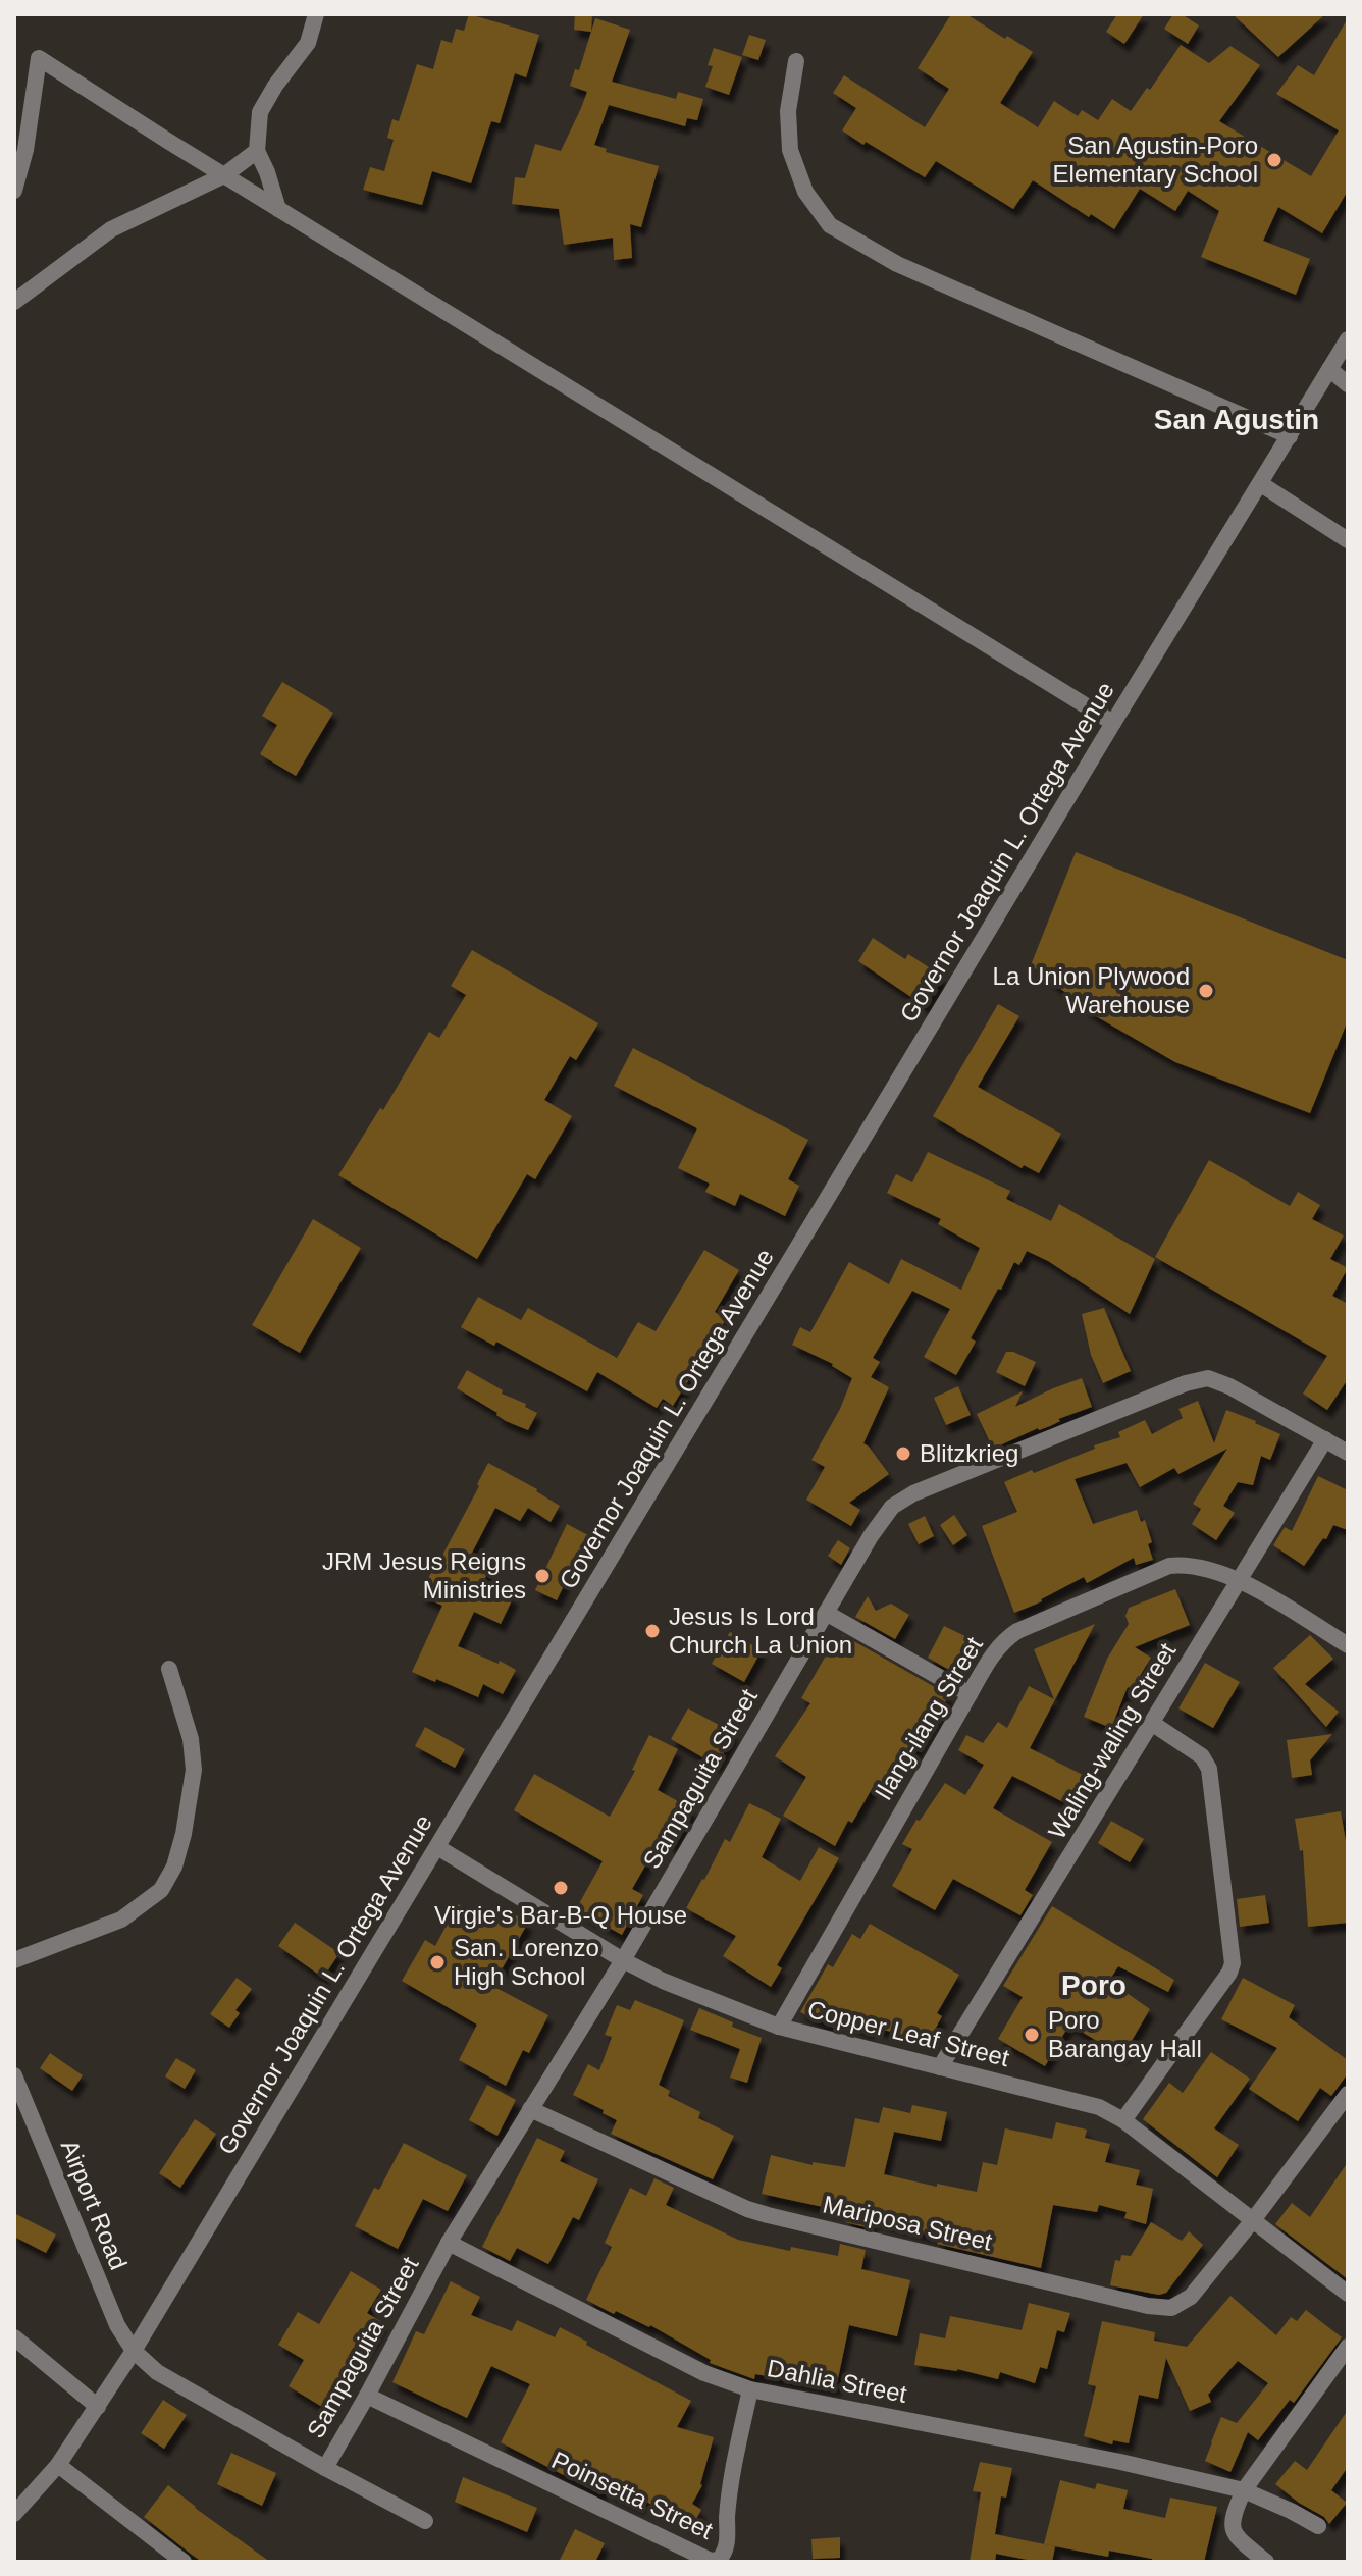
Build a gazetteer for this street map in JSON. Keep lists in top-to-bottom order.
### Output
{
  "streets": {
    "street": [
      "Governor Joaquin L. Ortega Avenue",
      "Ilang-ilang Street",
      "Waling-waling Street",
      "Sampaguita Street",
      "Copper Leaf Street",
      "Airport Road",
      "Mariposa Street",
      "Dahlia Street",
      "Poinsetta Street"
    ]
  },
  "crossings": [
    ["Governor Joaquin L. Ortega Avenue", "Copper Leaf Street"],
    ["Governor Joaquin L. Ortega Avenue", "Airport Road"],
    ["Ilang-ilang Street", "Waling-waling Street"],
    ["Ilang-ilang Street", "Copper Leaf Street"],
    ["Waling-waling Street", "Sampaguita Street"],
    ["Waling-waling Street", "Copper Leaf Street"],
    ["Sampaguita Street", "Copper Leaf Street"],
    ["Sampaguita Street", "Mariposa Street"],
    ["Sampaguita Street", "Dahlia Street"],
    ["Sampaguita Street", "Poinsetta Street"],
    ["Copper Leaf Street", "Mariposa Street"],
    ["Dahlia Street", "Poinsetta Street"]
  ],
  "districts": ["San Agustin", "Poro"],
  "places": [
    "San Agustin-Poro Elementary School",
    "La Union Plywood Warehouse",
    "Blitzkrieg",
    "JRM Jesus Reigns Ministries",
    "Jesus Is Lord Church La Union",
    "Virgie's Bar-B-Q House",
    "San. Lorenzo High School",
    "Poro Barangay Hall"
  ]
}
